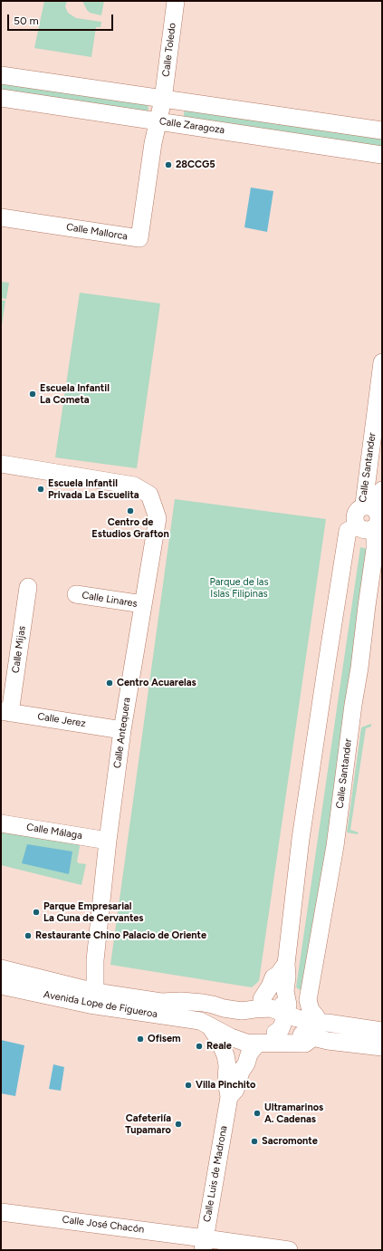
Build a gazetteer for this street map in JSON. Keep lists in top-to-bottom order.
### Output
{
  "streets": {
    "street": [
      "Calle Toledo",
      "Calle Zaragoza",
      "Calle Mallorca",
      "Calle Santander",
      "Calle Linares",
      "Calle Mijas",
      "Calle Jerez",
      "Calle Antequera",
      "Calle Málaga",
      "Avenida Lope de Figueroa",
      "Calle Luis de Madrona",
      "Calle José Chacón"
    ]
  },
  "crossings": [
    ["Calle Toledo", "Calle Mallorca"],
    ["Calle Zaragoza", "Calle Mallorca"],
    ["Calle Santander", "Avenida Lope de Figueroa"],
    ["Calle Linares", "Calle Antequera"],
    ["Calle Mijas", "Calle Jerez"],
    ["Calle Jerez", "Calle Antequera"],
    ["Calle Antequera", "Calle Málaga"],
    ["Calle Antequera", "Avenida Lope de Figueroa"],
    ["Avenida Lope de Figueroa", "Calle Luis de Madrona"],
    ["Calle Luis de Madrona", "Calle José Chacón"]
  ],
  "parks": ["Parque de las Islas Filipinas"],
  "places": [
    "28CCG5",
    "Escuela Infantil La Cometa",
    "Escuela Infantil Privada La Escuelita",
    "Centro de Estudios Grafton",
    "Centro Acuarelas",
    "Parque Empresarial La Cuna de Cervantes",
    "Restaurante Chino Palacio de Oriente",
    "Ofisem",
    "Reale",
    "Villa Pinchito",
    "Ultramarinos A. Cadenas",
    "Cafeteriía Tupamaro",
    "Sacromonte"
  ],
  "scale_bar": "50 m"
}
